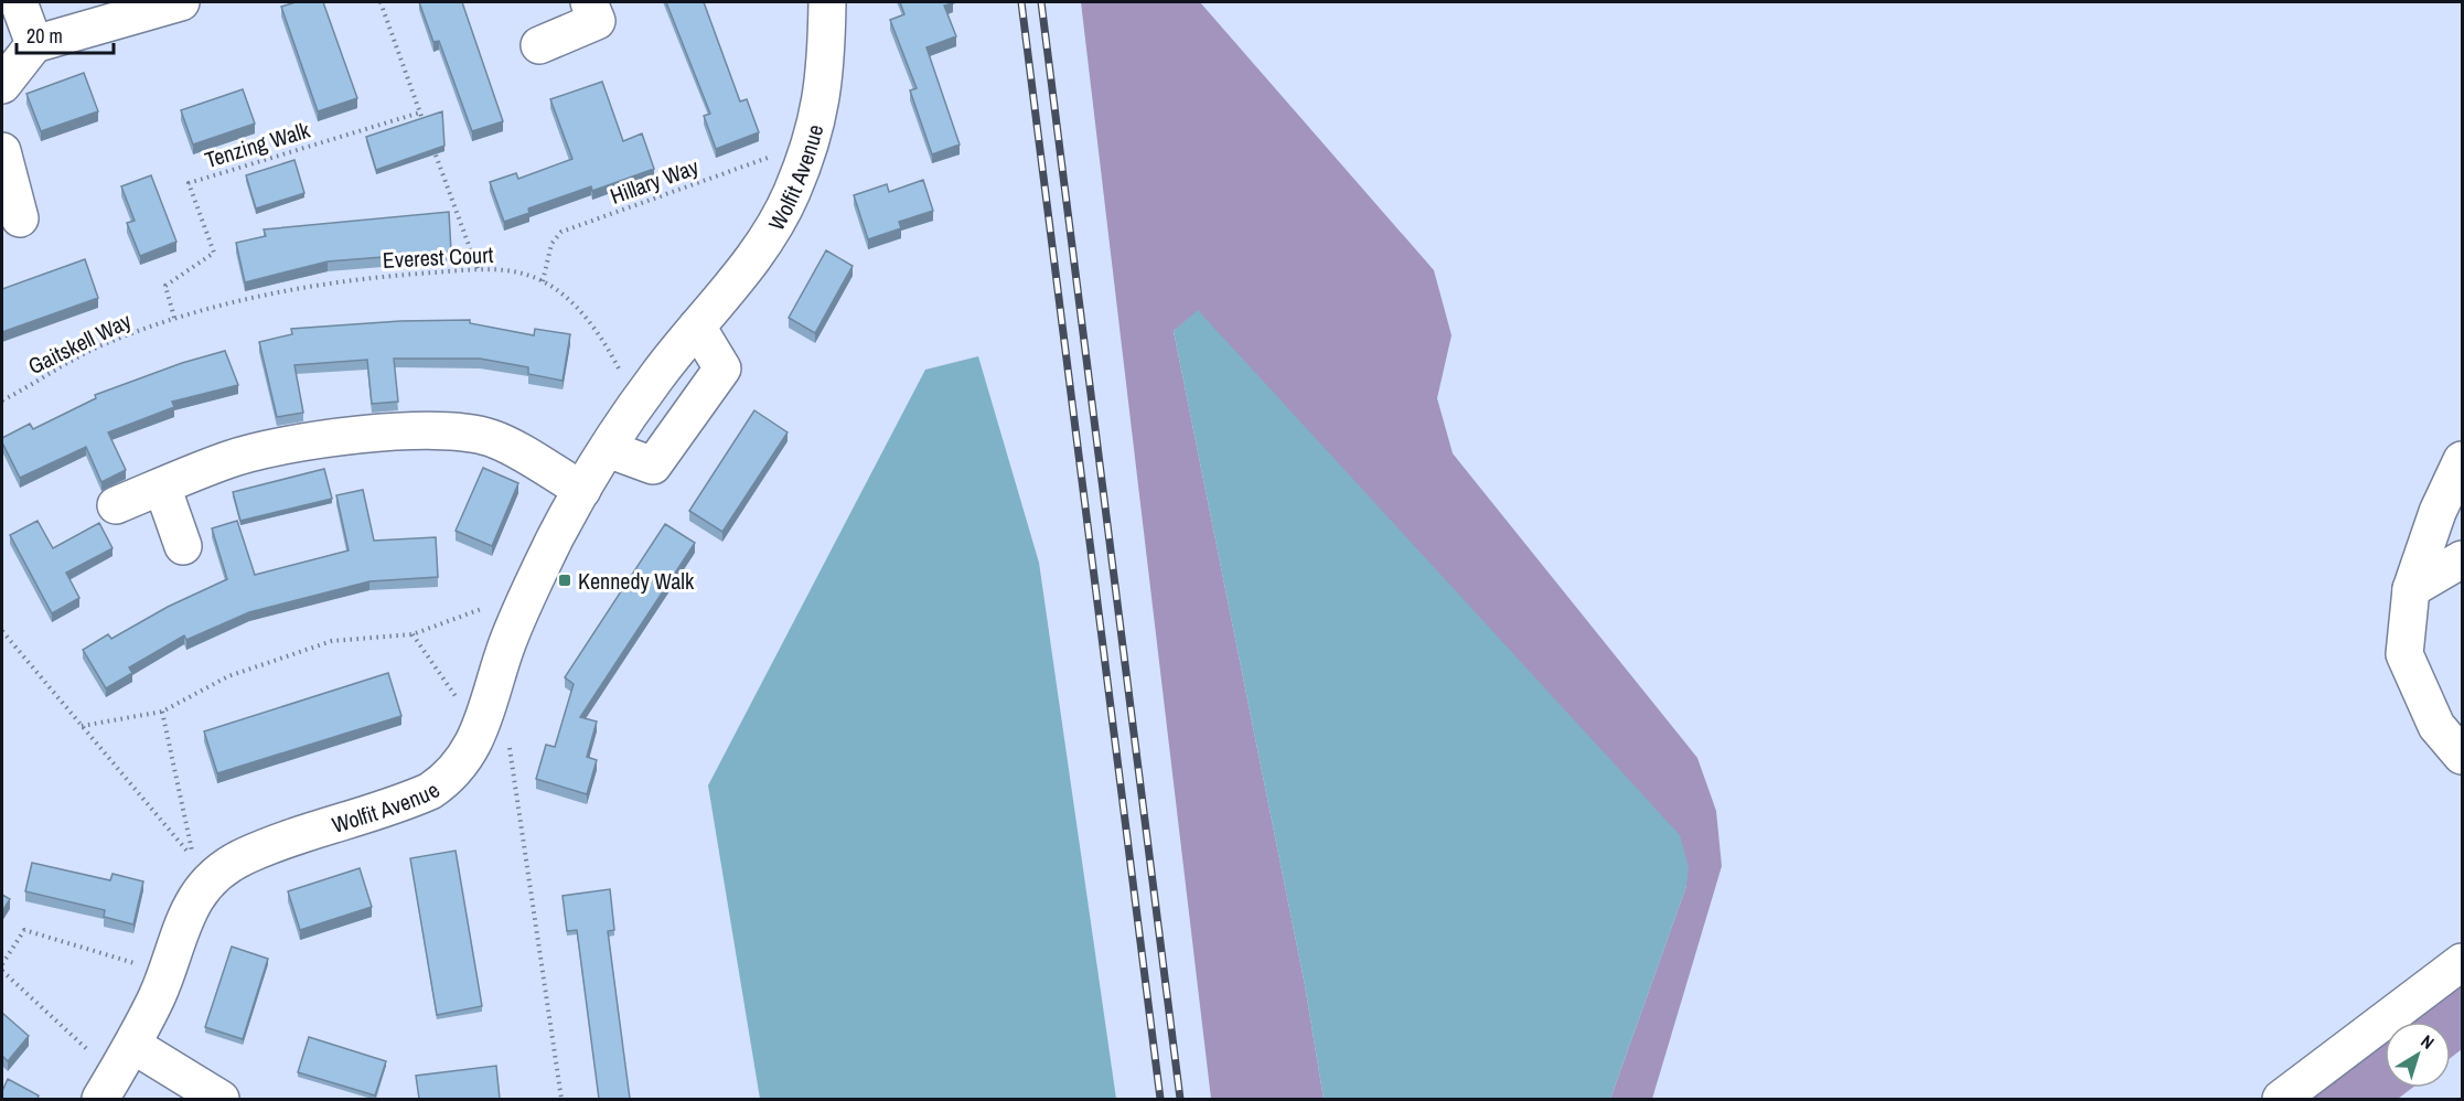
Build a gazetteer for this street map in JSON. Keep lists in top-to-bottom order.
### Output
{
  "streets": {
    "street": ["Wolfit Avenue"],
    "path": [
      "Tenzing Walk",
      "Hillary Way",
      "Everest Court",
      "Gaitskell Way"
    ]
  },
  "crossings": [
    ["Tenzing Walk", "Everest Court"],
    ["Tenzing Walk", "Gaitskell Way"],
    ["Wolfit Avenue", "Hillary Way"],
    ["Wolfit Avenue", "Everest Court"],
    ["Hillary Way", "Everest Court"],
    ["Everest Court", "Gaitskell Way"]
  ],
  "places": {
    "transit": ["Kennedy Walk"]
  },
  "scale_bar": "20 m",
  "north": "top right"
}
